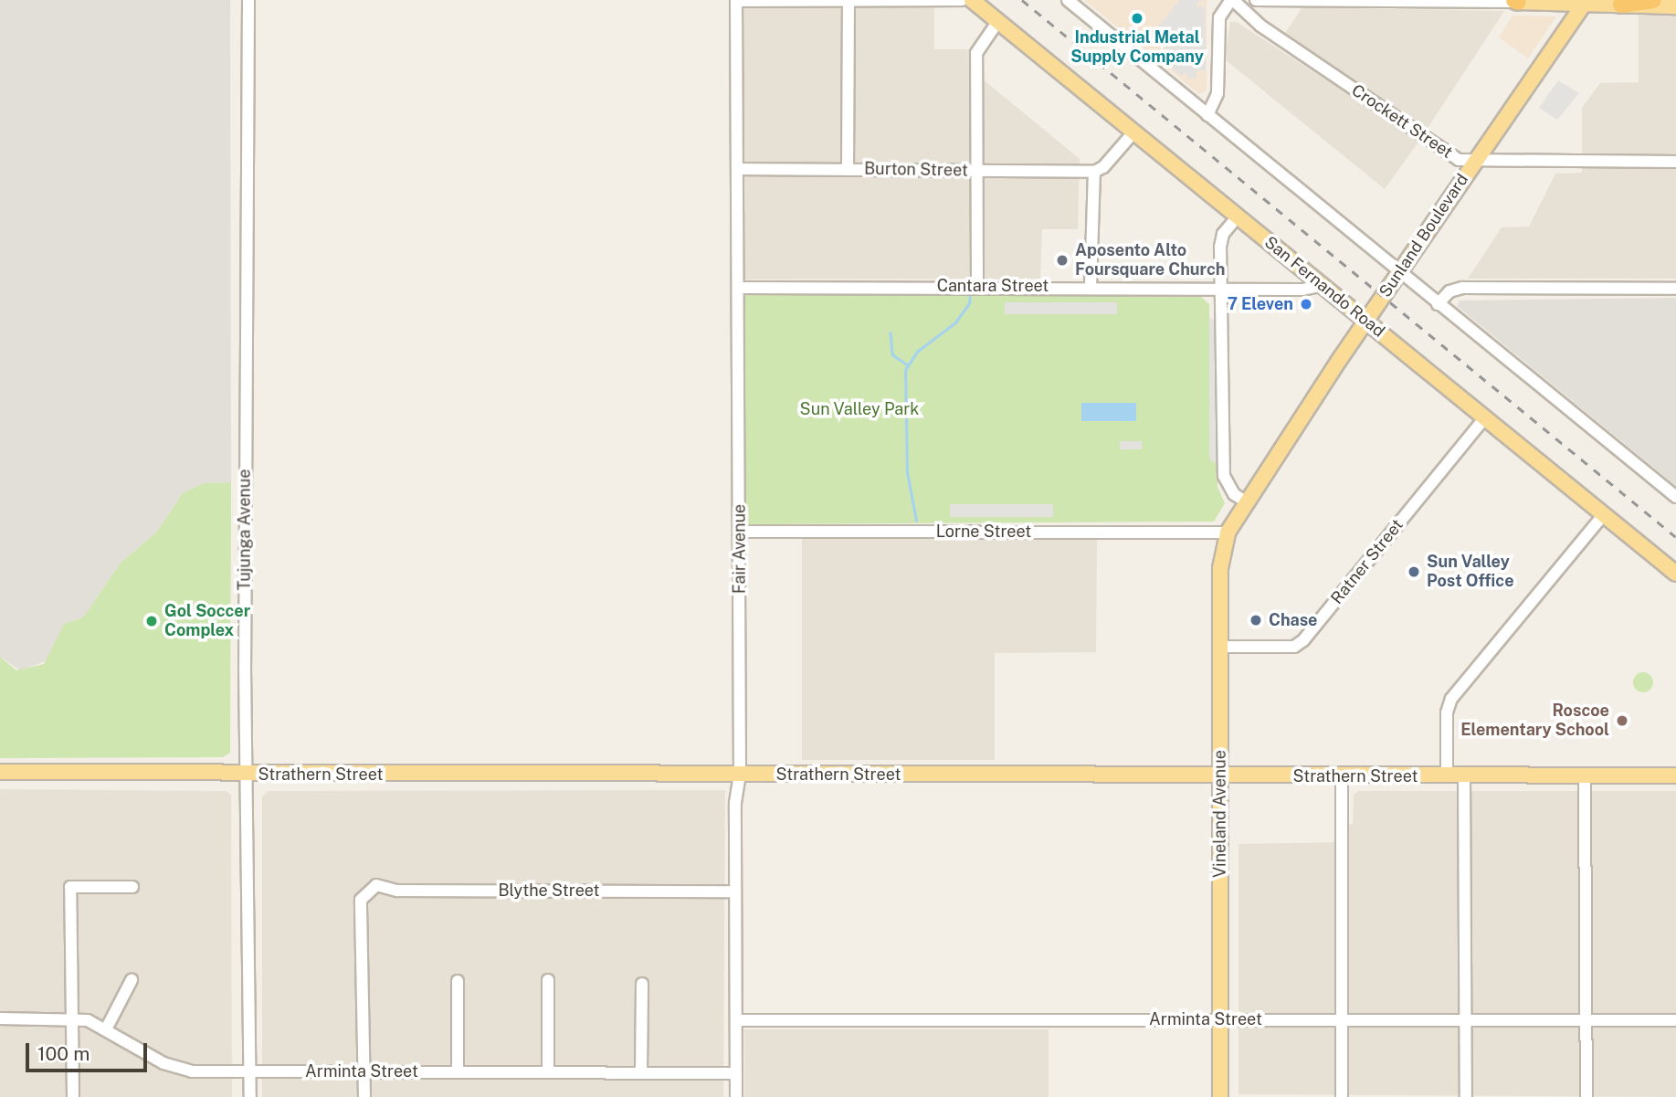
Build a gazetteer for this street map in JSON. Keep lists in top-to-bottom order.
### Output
{
  "streets": {
    "main road": [
      "Sunland Boulevard",
      "San Fernando Road",
      "Strathern Street",
      "Vineland Avenue"
    ],
    "street": [
      "Crockett Street",
      "Burton Street",
      "Cantara Street",
      "Tujunga Avenue",
      "Lorne Street",
      "Fair Avenue",
      "Ratner Street",
      "Blythe Street",
      "Arminta Street"
    ]
  },
  "crossings": [
    ["Crockett Street", "Sunland Boulevard"],
    ["Burton Street", "Fair Avenue"],
    ["Sunland Boulevard", "San Fernando Road"],
    ["Sunland Boulevard", "Lorne Street"],
    ["Sunland Boulevard", "Vineland Avenue"],
    ["Cantara Street", "San Fernando Road"],
    ["Cantara Street", "Fair Avenue"],
    ["San Fernando Road", "Ratner Street"],
    ["Tujunga Avenue", "Strathern Street"],
    ["Tujunga Avenue", "Arminta Street"],
    ["Lorne Street", "Fair Avenue"],
    ["Lorne Street", "Vineland Avenue"],
    ["Fair Avenue", "Strathern Street"],
    ["Fair Avenue", "Blythe Street"],
    ["Fair Avenue", "Arminta Street"],
    ["Ratner Street", "Vineland Avenue"],
    ["Strathern Street", "Vineland Avenue"],
    ["Vineland Avenue", "Arminta Street"],
    ["Blythe Street", "Arminta Street"]
  ],
  "parks": ["Sun Valley Park"],
  "places": [
    "Industrial Metal Supply Company",
    "Aposento Alto Foursquare Church",
    "7 Eleven",
    "Sun Valley Post Office",
    "Chase",
    "Gol Soccer Complex",
    "Roscoe Elementary School"
  ],
  "scale_bar": "100 m"
}
